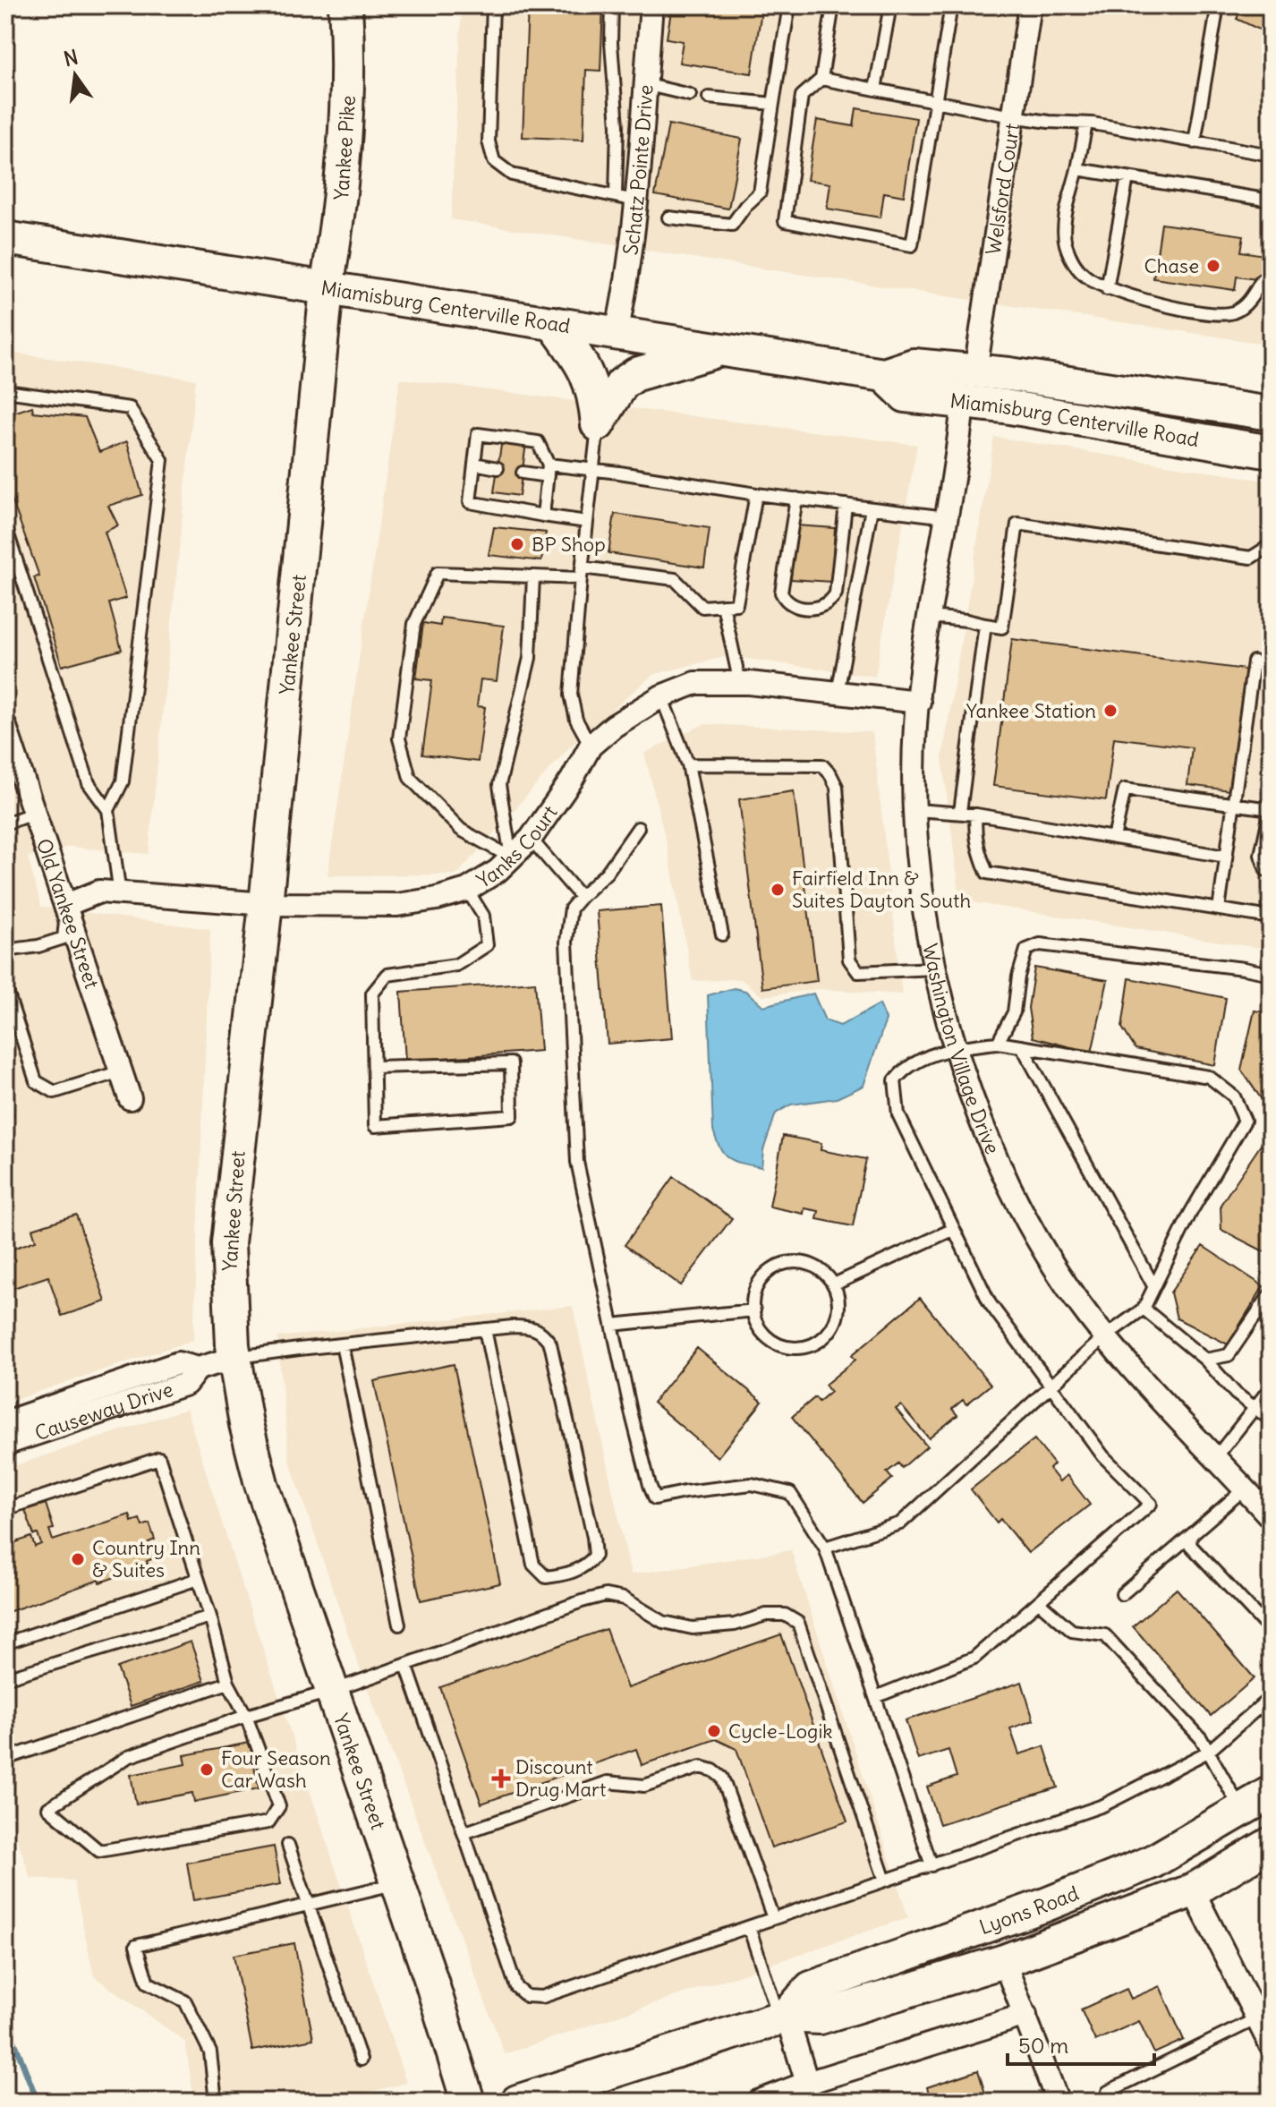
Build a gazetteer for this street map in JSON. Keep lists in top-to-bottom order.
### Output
{
  "streets": {
    "main road": [
      "Yankee Pike",
      "Miamisburg Centerville Road",
      "Yankee Street",
      "Lyons Road"
    ],
    "street": [
      "Schatz Pointe Drive",
      "Welsford Court",
      "Yanks Court",
      "Old Yankee Street",
      "Washington Village Drive",
      "Causeway Drive"
    ]
  },
  "crossings": [
    ["Yankee Pike", "Miamisburg Centerville Road"],
    ["Yankee Pike", "Yankee Street"],
    ["Schatz Pointe Drive", "Miamisburg Centerville Road"],
    ["Welsford Court", "Miamisburg Centerville Road"],
    ["Miamisburg Centerville Road", "Yankee Street"],
    ["Miamisburg Centerville Road", "Washington Village Drive"],
    ["Yankee Street", "Yanks Court"],
    ["Yankee Street", "Causeway Drive"],
    ["Yanks Court", "Old Yankee Street"],
    ["Yanks Court", "Washington Village Drive"]
  ],
  "places": {
    "other": [
      "Chase",
      "BP Shop",
      "Yankee Station",
      "Fairfield Inn & Suites Dayton South",
      "Country Inn & Suites",
      "Cycle-Logik",
      "Four Season Car Wash"
    ],
    "health": ["Discount Drug Mart"]
  },
  "scale_bar": "50 m",
  "north": "top"
}
